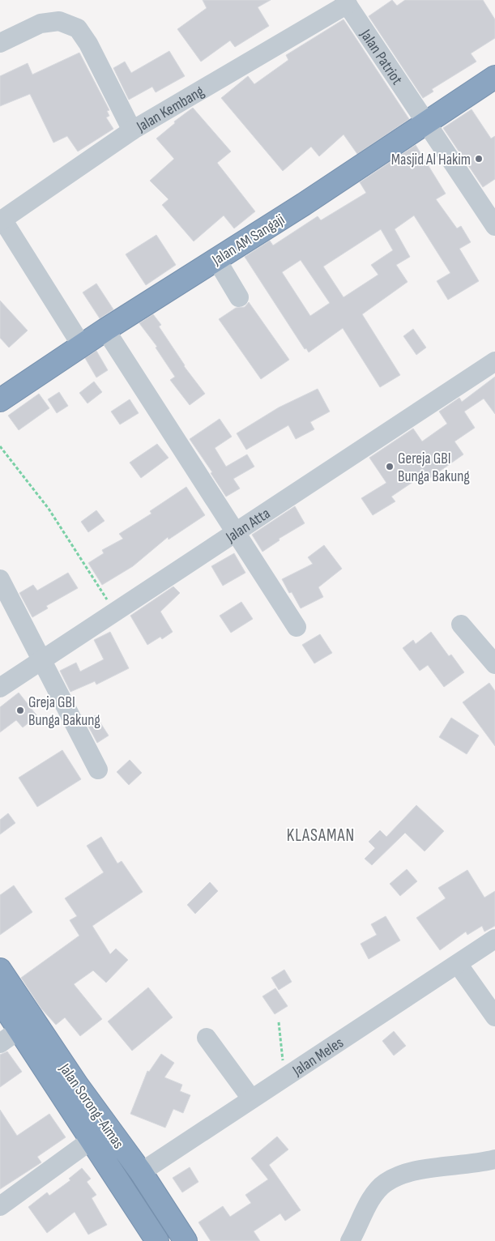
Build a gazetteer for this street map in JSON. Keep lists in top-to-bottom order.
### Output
{
  "streets": {
    "highway": ["Jalan AM Sangaji", "Jalan Sorong-Aimas"],
    "street": [
      "Jalan Patriot",
      "Jalan Kembang",
      "Jalan Atta",
      "Jalan Meles"
    ]
  },
  "crossings": [
    ["Jalan Patriot", "Jalan Kembang"],
    ["Jalan Patriot", "Jalan AM Sangaji"],
    ["Jalan Meles", "Jalan Sorong-Aimas"]
  ],
  "districts": ["KLASAMAN"],
  "places": ["Masjid Al Hakim", "Gereja GBI Bunga Bakung", "Greja GBI Bunga Bakung"]
}
